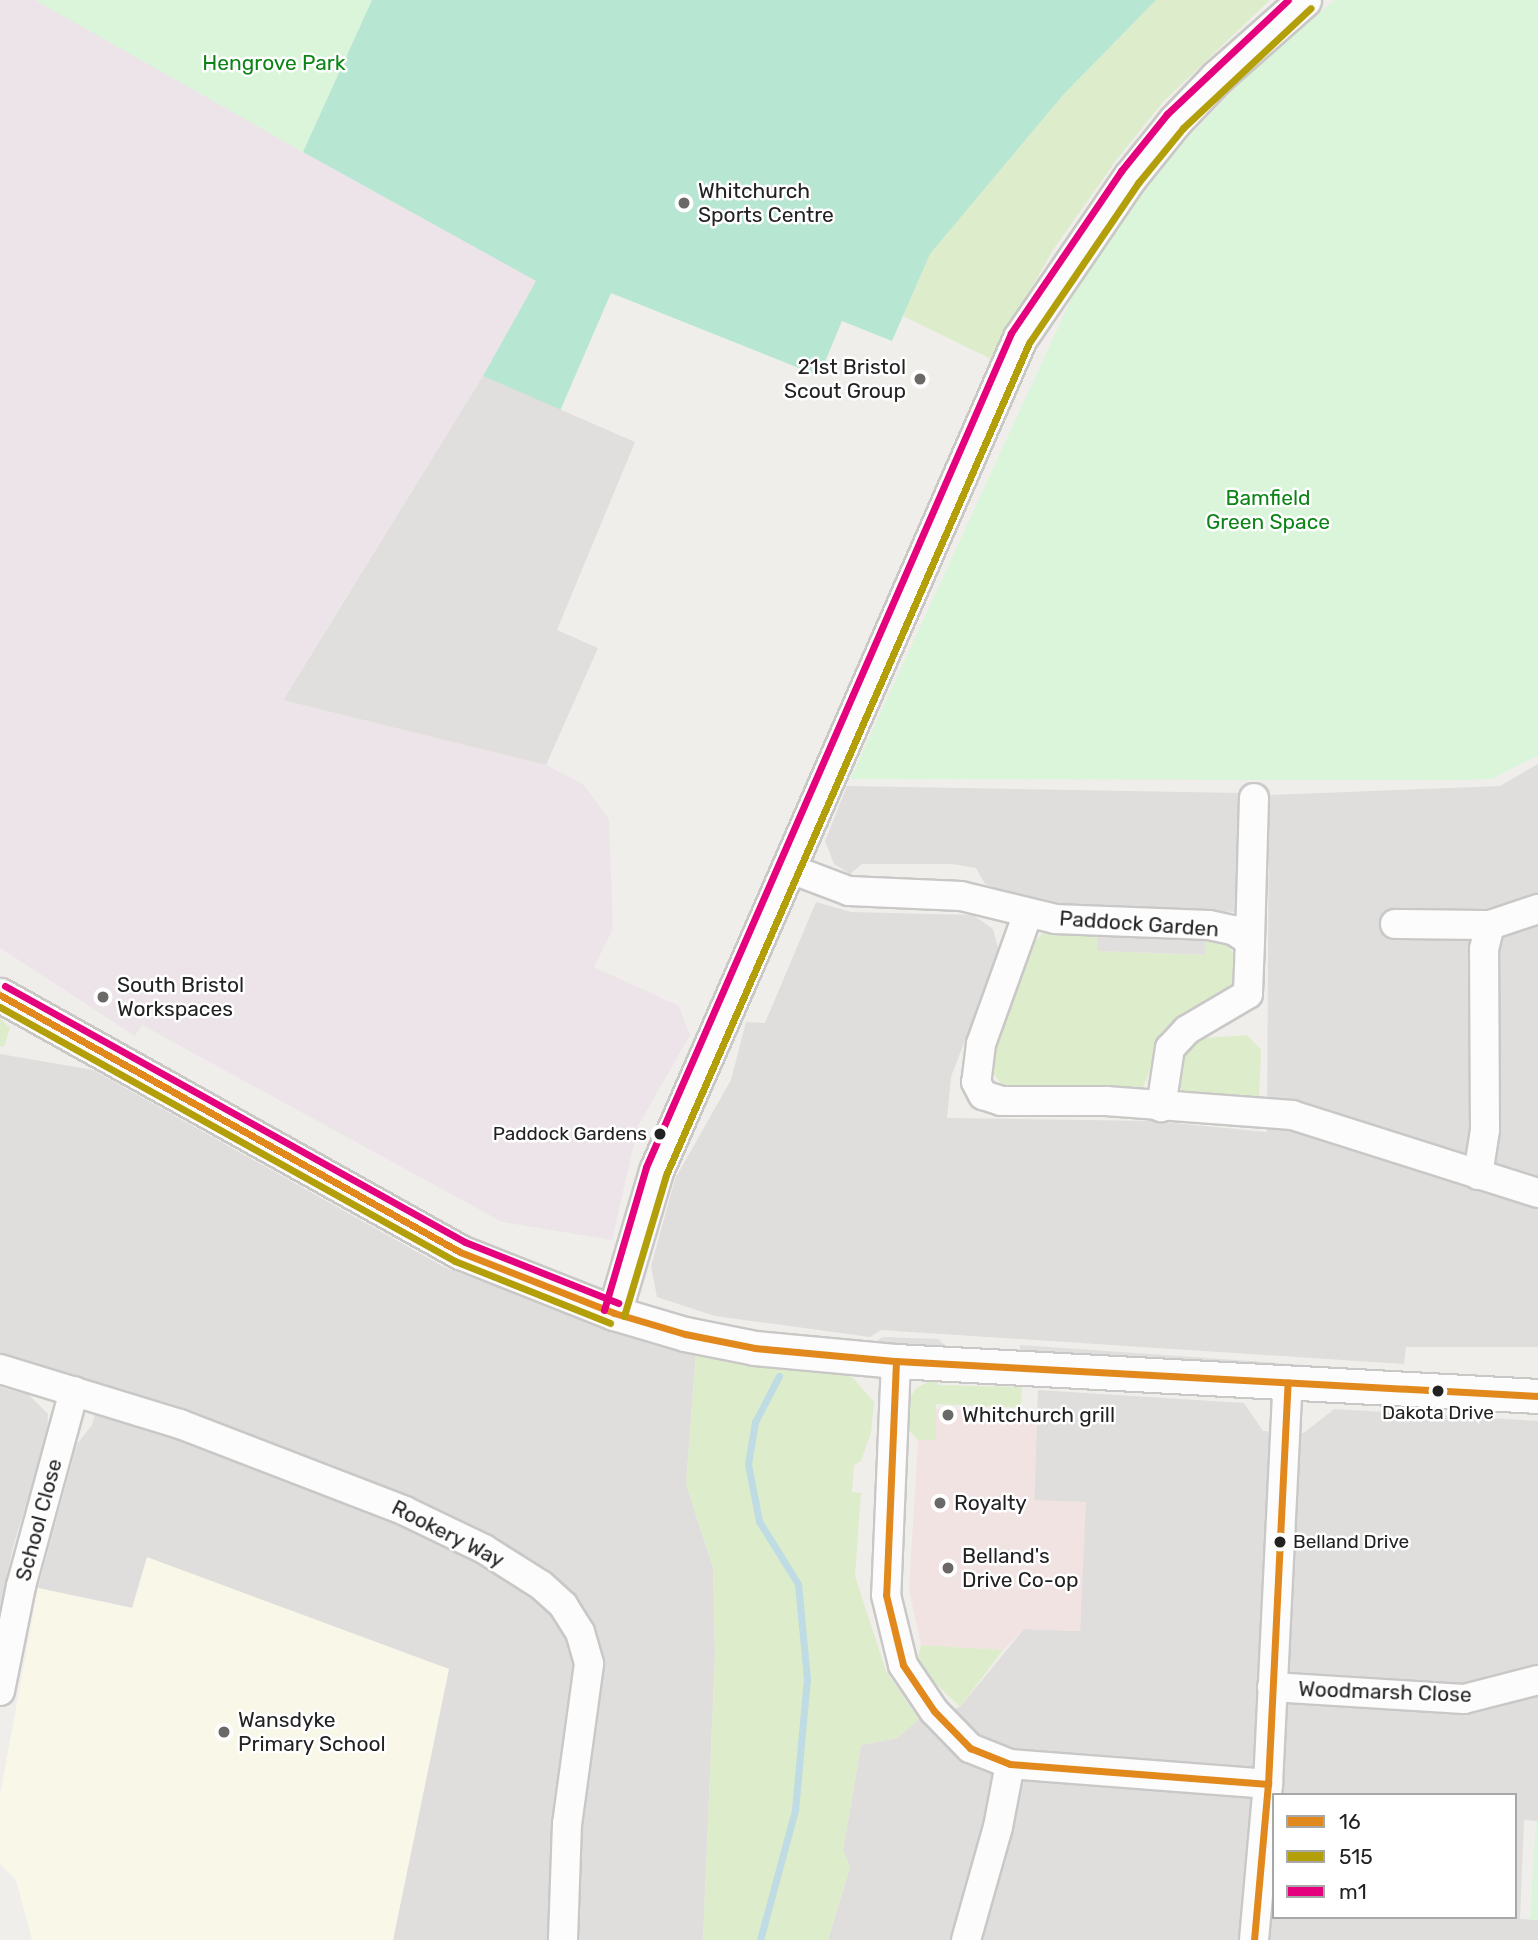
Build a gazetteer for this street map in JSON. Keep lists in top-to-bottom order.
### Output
{
  "streets": {
    "street": [
      "Paddock Garden",
      "School Close",
      "Rookery Way",
      "Woodmarsh Close"
    ]
  },
  "crossings": [
    ["School Close", "Rookery Way"]
  ],
  "parks": ["Hengrove Park", "Bamfield Green Space"],
  "places": [
    "Whitchurch Sports Centre",
    "21st Bristol Scout Group",
    "South Bristol Workspaces",
    "Paddock Gardens",
    "Dakota Drive",
    "Whitchurch grill",
    "Royalty",
    "Belland Drive",
    "Belland's Drive Co-op",
    "Wansdyke Primary School"
  ],
  "lines": ["transit line m1", "transit line 515", "transit line 16"],
  "legend": ["16", "515", "m1"]
}
